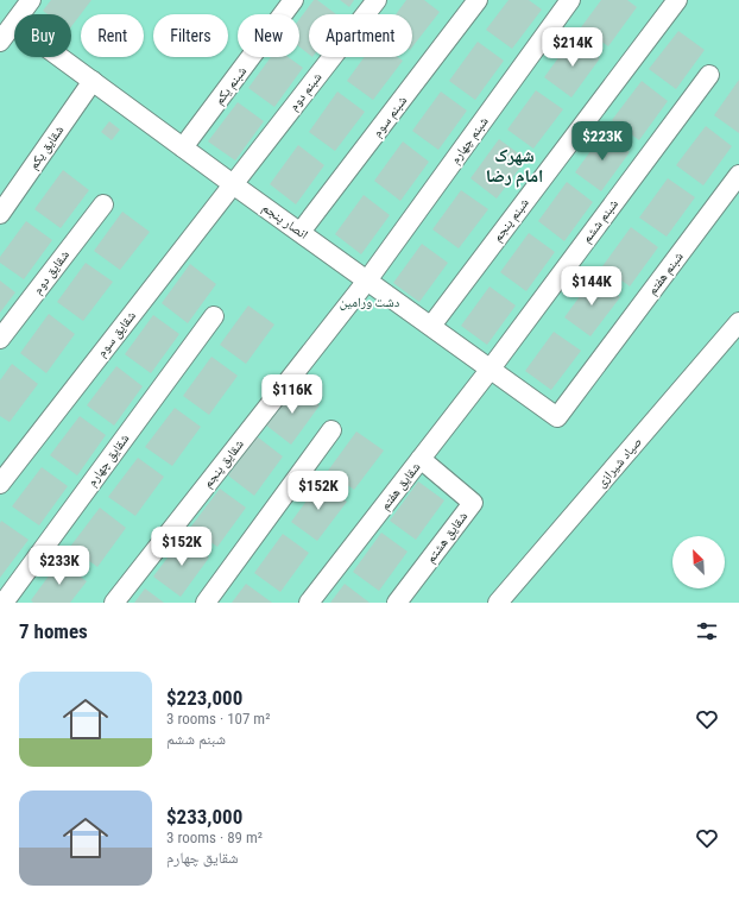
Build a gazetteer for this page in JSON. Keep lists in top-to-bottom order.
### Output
{
  "streets": {
    "street": [
      "شبنم یکم",
      "شبنم دوم",
      "شبنم سوم",
      "شبنم چهارم",
      "شقایق یکم",
      "شبنم پنجم",
      "انصار پنجم",
      "شبنم ششم",
      "شقایق دوم",
      "شبنم هفتم",
      "شقایق سوم",
      "شقایق چهارم",
      "صیاد شیرازی",
      "شقایق پنجم",
      "شقایق هفتم",
      "شقایق هشتم"
    ]
  },
  "crossings": [
    ["شبنم یکم", "انصار پنجم"],
    ["شبنم دوم", "انصار پنجم"],
    ["شبنم دوم", "شقایق سوم"],
    ["شبنم سوم", "انصار پنجم"],
    ["شبنم چهارم", "انصار پنجم"],
    ["شبنم چهارم", "شقایق پنجم"],
    ["شقایق یکم", "انصار پنجم"],
    ["شبنم پنجم", "انصار پنجم"],
    ["انصار پنجم", "شبنم ششم"],
    ["انصار پنجم", "شبنم هفتم"],
    ["انصار پنجم", "شقایق سوم"],
    ["انصار پنجم", "شقایق پنجم"],
    ["انصار پنجم", "شقایق هفتم"],
    ["شبنم ششم", "شقایق هفتم"],
    ["شقایق هفتم", "شقایق هشتم"]
  ],
  "districts": ["شهرک امام رضا"],
  "parks": ["دشت ورامین"],
  "north": "top left",
  "page": {
    "chip": [
      "Buy",
      "Rent",
      "Filters",
      "New",
      "Apartment"
    ],
    "price": [
      "$214K",
      "$223K",
      "$144K",
      "$116K",
      "$152K",
      "$152K",
      "$233K"
    ],
    "heading": "7 homes",
    "list": [
      {
        "name": "$223,000",
        "note": "3 rooms · 107 m² · شبنم ششم"
      },
      {
        "name": "$233,000",
        "note": "3 rooms · 89 m² · شقایق چهارم"
      }
    ]
  }
}
